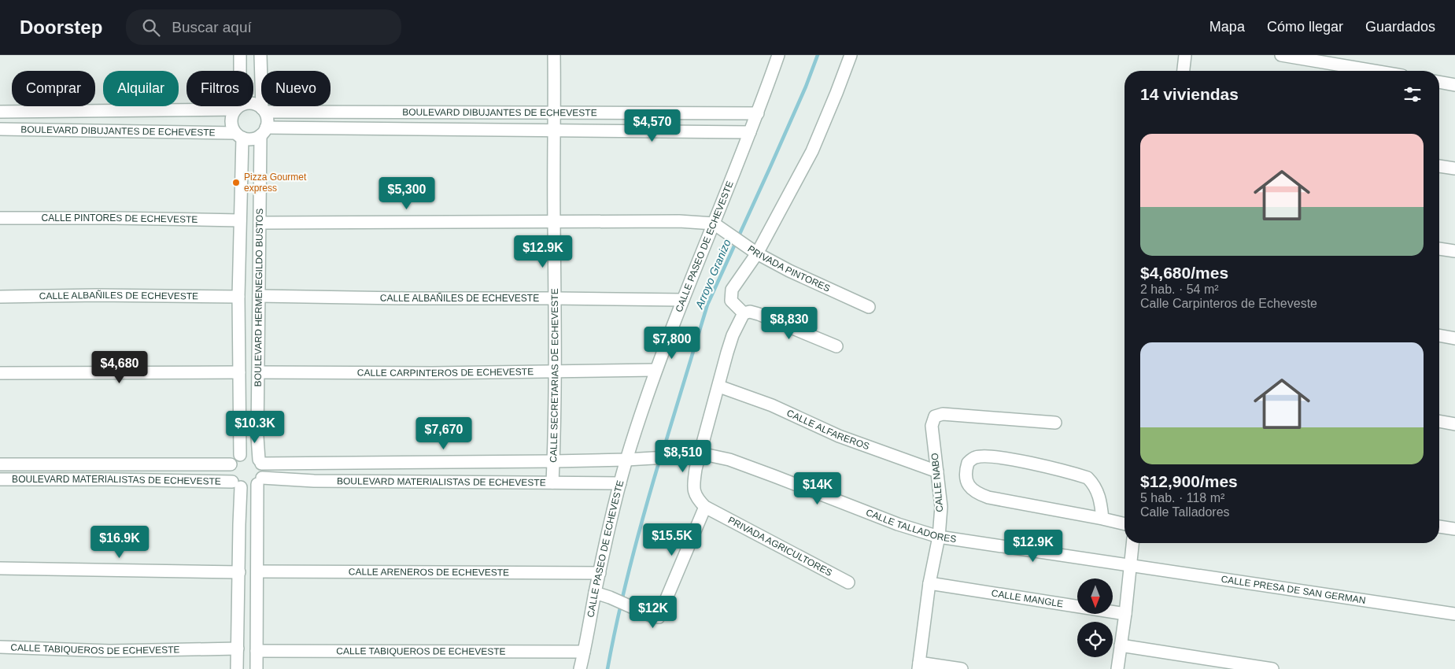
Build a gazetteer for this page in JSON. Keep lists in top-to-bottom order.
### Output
{
  "streets": {
    "street": [
      "BOULEVARD DIBUJANTES DE ECHEVESTE",
      "CALLE PINTORES DE ECHEVESTE",
      "CALLE PASEO DE ECHEVESTE",
      "PRIVADA PINTORES",
      "CALLE ALBAÑILES DE ECHEVESTE",
      "BOULEVARD HERMENEGILDO BUSTOS",
      "CALLE CARPINTEROS DE ECHEVESTE",
      "CALLE SECRETARIAS DE ECHEVESTE",
      "CALLE ALFAREROS",
      "BOULEVARD MATERIALISTAS DE ECHEVESTE",
      "CALLE NABO",
      "CALLE TALLADORES",
      "PRIVADA AGRICULTORES",
      "CALLE ARENEROS DE ECHEVESTE",
      "CALLE PRESA DE SAN GERMAN",
      "CALLE MANGLE",
      "CALLE TABIQUEROS DE ECHEVESTE"
    ]
  },
  "crossings": [
    ["BOULEVARD DIBUJANTES DE ECHEVESTE", "CALLE PASEO DE ECHEVESTE"],
    ["BOULEVARD DIBUJANTES DE ECHEVESTE", "BOULEVARD HERMENEGILDO BUSTOS"],
    ["BOULEVARD DIBUJANTES DE ECHEVESTE", "CALLE SECRETARIAS DE ECHEVESTE"],
    ["CALLE PINTORES DE ECHEVESTE", "BOULEVARD HERMENEGILDO BUSTOS"],
    ["CALLE PASEO DE ECHEVESTE", "PRIVADA PINTORES"],
    ["CALLE PASEO DE ECHEVESTE", "CALLE ALBAÑILES DE ECHEVESTE"],
    ["CALLE PASEO DE ECHEVESTE", "CALLE CARPINTEROS DE ECHEVESTE"],
    ["CALLE PASEO DE ECHEVESTE", "BOULEVARD MATERIALISTAS DE ECHEVESTE"],
    ["CALLE PASEO DE ECHEVESTE", "CALLE ARENEROS DE ECHEVESTE"],
    ["CALLE PASEO DE ECHEVESTE", "CALLE TABIQUEROS DE ECHEVESTE"],
    ["CALLE ALBAÑILES DE ECHEVESTE", "BOULEVARD HERMENEGILDO BUSTOS"],
    ["CALLE ALBAÑILES DE ECHEVESTE", "CALLE SECRETARIAS DE ECHEVESTE"],
    ["BOULEVARD HERMENEGILDO BUSTOS", "CALLE CARPINTEROS DE ECHEVESTE"],
    ["BOULEVARD HERMENEGILDO BUSTOS", "BOULEVARD MATERIALISTAS DE ECHEVESTE"],
    ["CALLE CARPINTEROS DE ECHEVESTE", "CALLE SECRETARIAS DE ECHEVESTE"],
    ["CALLE SECRETARIAS DE ECHEVESTE", "BOULEVARD MATERIALISTAS DE ECHEVESTE"],
    ["CALLE ALFAREROS", "CALLE NABO"],
    ["BOULEVARD MATERIALISTAS DE ECHEVESTE", "CALLE TALLADORES"],
    ["BOULEVARD MATERIALISTAS DE ECHEVESTE", "PRIVADA AGRICULTORES"],
    ["CALLE NABO", "CALLE TALLADORES"],
    ["CALLE NABO", "CALLE MANGLE"],
    ["CALLE TALLADORES", "PRIVADA AGRICULTORES"],
    ["CALLE TALLADORES", "CALLE PRESA DE SAN GERMAN"]
  ],
  "water": ["Arroyo Granizo"],
  "places": ["Pizza Gourmet express"],
  "north": "bottom",
  "page": {
    "header": "Doorstep",
    "search": "Buscar aquí",
    "nav": ["Mapa", "Cómo llegar", "Guardados"],
    "chip": [
      "Comprar",
      "Alquilar",
      "Filtros",
      "Nuevo"
    ],
    "heading": "14 viviendas",
    "price": [
      "$4,570",
      "$5,300",
      "$12.9K",
      "$8,830",
      "$7,800",
      "$4,680",
      "$10.3K",
      "$7,670",
      "$8,510",
      "$14K",
      "$15.5K",
      "$16.9K",
      "$12.9K",
      "$12K"
    ],
    "list": [
      {
        "name": "$4,680/mes",
        "note": "2 hab. · 54 m² · Calle Carpinteros de Echeveste"
      },
      {
        "name": "$12,900/mes",
        "note": "5 hab. · 118 m² · Calle Talladores"
      }
    ]
  }
}
